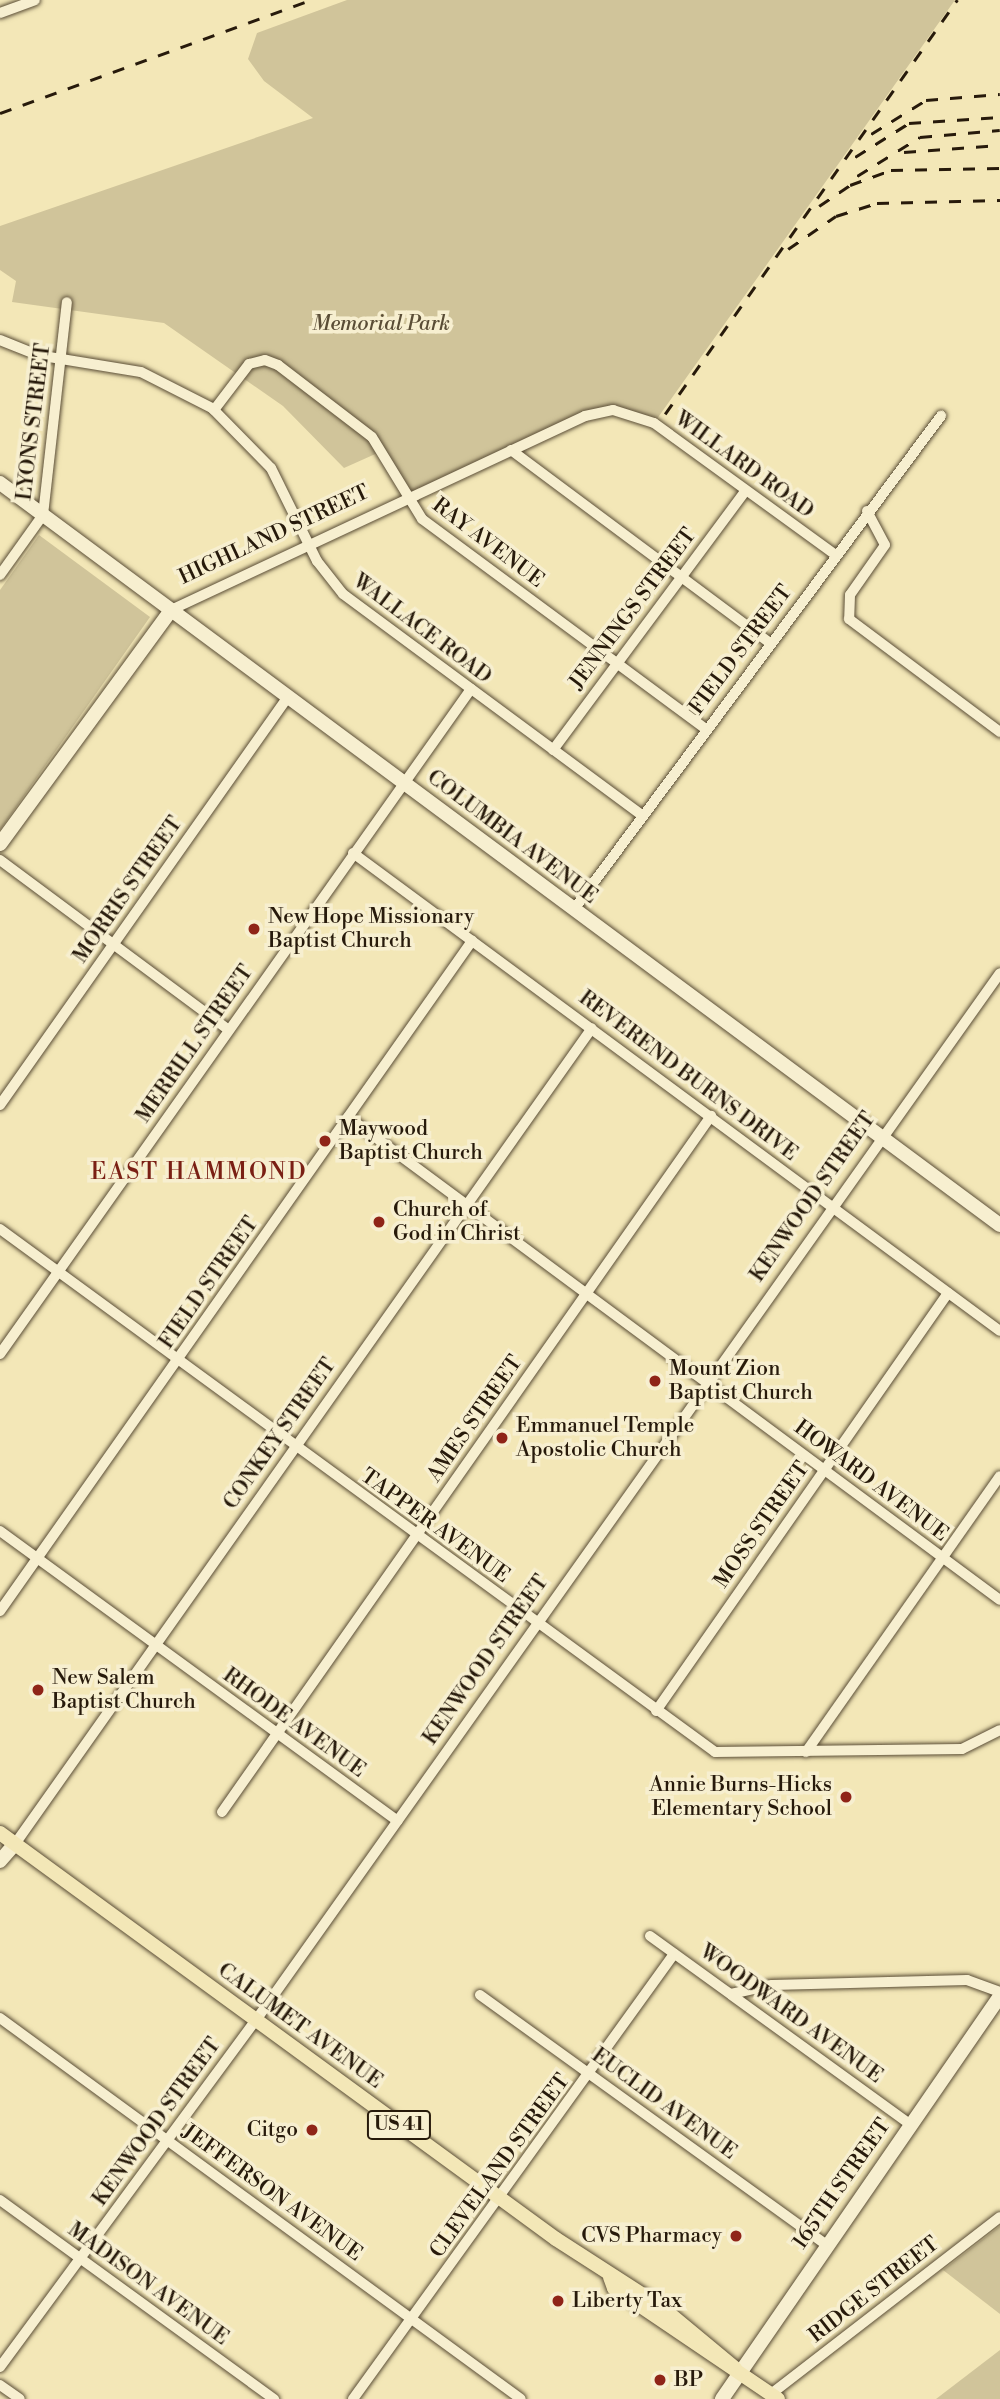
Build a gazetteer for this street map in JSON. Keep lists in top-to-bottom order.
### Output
{
  "streets": {
    "main road": ["CALUMET AVENUE", "US 41"],
    "street": [
      "LYONS STREET",
      "WILLARD ROAD",
      "HIGHLAND STREET",
      "RAY AVENUE",
      "JENNINGS STREET",
      "WALLACE ROAD",
      "FIELD STREET",
      "COLUMBIA AVENUE",
      "MORRIS STREET",
      "MERRILL STREET",
      "REVEREND BURNS DRIVE",
      "KENWOOD STREET",
      "AMES STREET",
      "CONKEY STREET",
      "HOWARD AVENUE",
      "MOSS STREET",
      "TAPPER AVENUE",
      "RHODE AVENUE",
      "WOODWARD AVENUE",
      "EUCLID AVENUE",
      "CLEVELAND STREET",
      "165TH STREET",
      "JEFFERSON AVENUE",
      "MADISON AVENUE",
      "RIDGE STREET"
    ]
  },
  "crossings": [
    ["LYONS STREET", "WALLACE ROAD"],
    ["LYONS STREET", "COLUMBIA AVENUE"],
    ["WILLARD ROAD", "HIGHLAND STREET"],
    ["WILLARD ROAD", "JENNINGS STREET"],
    ["WILLARD ROAD", "FIELD STREET"],
    ["HIGHLAND STREET", "RAY AVENUE"],
    ["HIGHLAND STREET", "WALLACE ROAD"],
    ["HIGHLAND STREET", "COLUMBIA AVENUE"],
    ["RAY AVENUE", "JENNINGS STREET"],
    ["RAY AVENUE", "WALLACE ROAD"],
    ["RAY AVENUE", "FIELD STREET"],
    ["JENNINGS STREET", "WALLACE ROAD"],
    ["WALLACE ROAD", "FIELD STREET"],
    ["WALLACE ROAD", "MERRILL STREET"],
    ["FIELD STREET", "COLUMBIA AVENUE"],
    ["FIELD STREET", "REVEREND BURNS DRIVE"],
    ["FIELD STREET", "HOWARD AVENUE"],
    ["FIELD STREET", "TAPPER AVENUE"],
    ["FIELD STREET", "RHODE AVENUE"],
    ["COLUMBIA AVENUE", "MORRIS STREET"],
    ["COLUMBIA AVENUE", "MERRILL STREET"],
    ["COLUMBIA AVENUE", "KENWOOD STREET"],
    ["MERRILL STREET", "REVEREND BURNS DRIVE"],
    ["MERRILL STREET", "TAPPER AVENUE"],
    ["REVEREND BURNS DRIVE", "KENWOOD STREET"],
    ["REVEREND BURNS DRIVE", "AMES STREET"],
    ["REVEREND BURNS DRIVE", "CONKEY STREET"],
    ["REVEREND BURNS DRIVE", "MOSS STREET"],
    ["KENWOOD STREET", "HOWARD AVENUE"],
    ["KENWOOD STREET", "TAPPER AVENUE"],
    ["KENWOOD STREET", "RHODE AVENUE"],
    ["KENWOOD STREET", "CALUMET AVENUE"],
    ["KENWOOD STREET", "JEFFERSON AVENUE"],
    ["KENWOOD STREET", "MADISON AVENUE"],
    ["AMES STREET", "HOWARD AVENUE"],
    ["AMES STREET", "TAPPER AVENUE"],
    ["AMES STREET", "RHODE AVENUE"],
    ["CONKEY STREET", "HOWARD AVENUE"],
    ["CONKEY STREET", "TAPPER AVENUE"],
    ["CONKEY STREET", "RHODE AVENUE"],
    ["CONKEY STREET", "CALUMET AVENUE"],
    ["HOWARD AVENUE", "MOSS STREET"],
    ["MOSS STREET", "TAPPER AVENUE"],
    ["WOODWARD AVENUE", "CLEVELAND STREET"],
    ["WOODWARD AVENUE", "165TH STREET"],
    ["CALUMET AVENUE", "CLEVELAND STREET"],
    ["CALUMET AVENUE", "165TH STREET"],
    ["CALUMET AVENUE", "RIDGE STREET"],
    ["EUCLID AVENUE", "CLEVELAND STREET"],
    ["EUCLID AVENUE", "165TH STREET"],
    ["CLEVELAND STREET", "JEFFERSON AVENUE"]
  ],
  "districts": ["EAST HAMMOND"],
  "parks": ["Memorial Park"],
  "places": [
    "New Hope Missionary Baptist Church",
    "Maywood Baptist Church",
    "Church of God in Christ",
    "Mount Zion Baptist Church",
    "Emmanuel Temple Apostolic Church",
    "New Salem Baptist Church",
    "Annie Burns-Hicks Elementary School",
    "Citgo",
    "CVS Pharmacy",
    "Liberty Tax",
    "BP"
  ]
}
